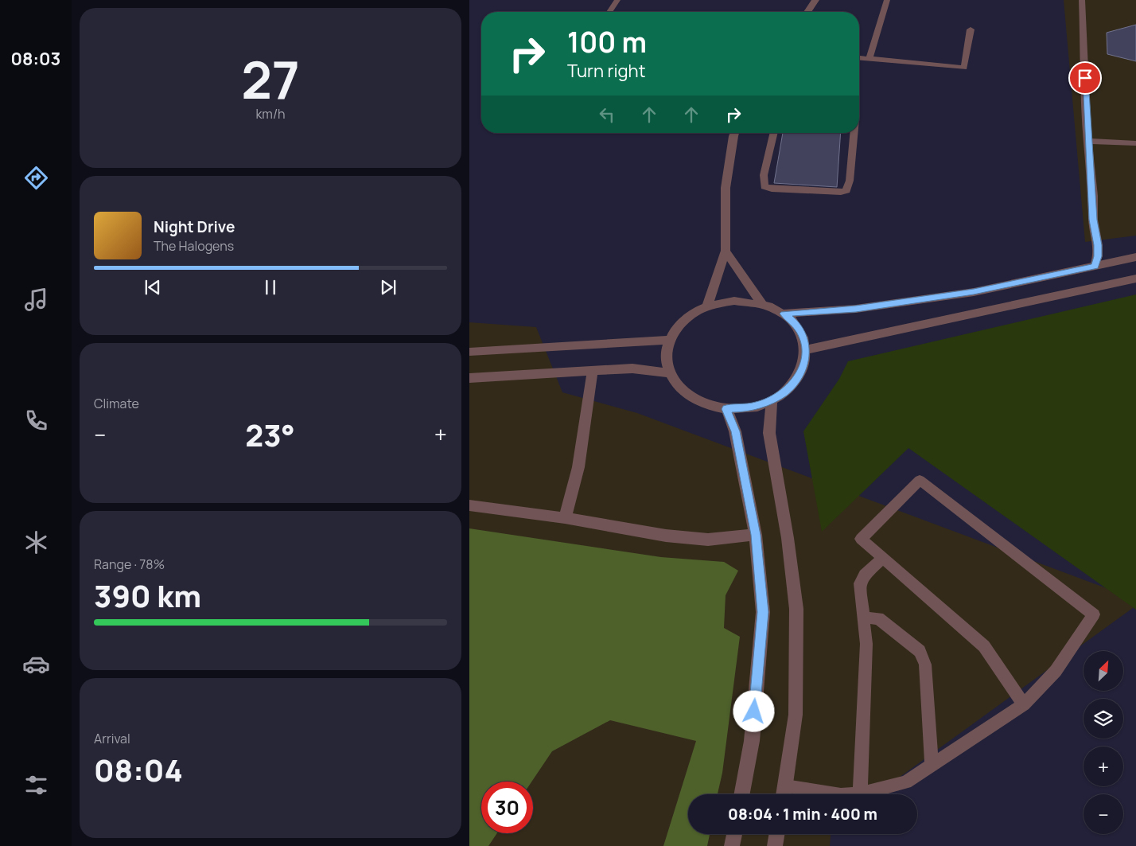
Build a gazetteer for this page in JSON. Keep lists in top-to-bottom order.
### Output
{
  "north": "top right",
  "page": {
    "tabs": "08:03",
    "tile": [
      ["27", "km/h"],
      "Climate",
      ["Range · 78%", "390 km"],
      ["Arrival", "08:04"]
    ],
    "turn": ["100 m", "Turn right"],
    "song": ["Night Drive", "The Halogens"],
    "heat": ["−", "23°", "+"],
    "map_buttons": ["+", "−"],
    "limit": "30",
    "trip": "08:04 · 1 min · 400 m"
  }
}
